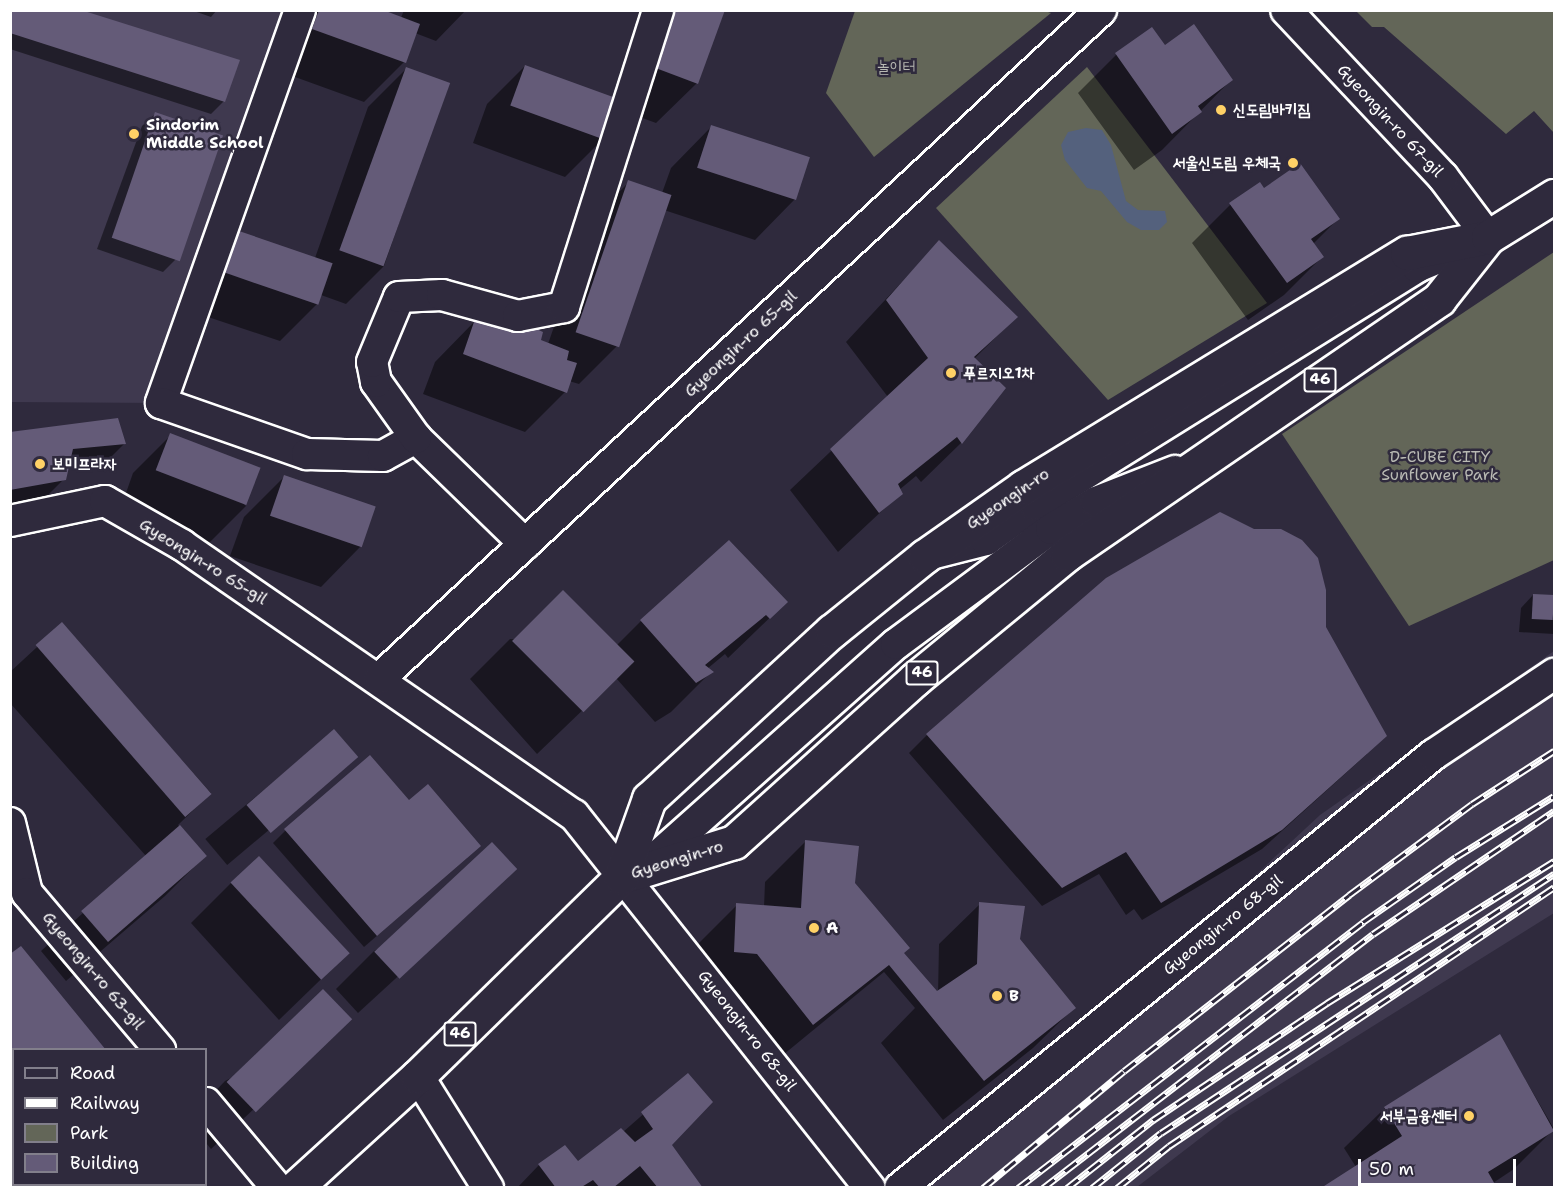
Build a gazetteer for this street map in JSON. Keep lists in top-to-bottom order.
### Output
{
  "streets": {
    "main road": ["46", "Gyeongin-ro"],
    "street": [
      "Gyeongin-ro 67-gil",
      "Gyeongin-ro 65-gil",
      "Gyeongin-ro 68-gil",
      "Gyeongin-ro 63-gil"
    ]
  },
  "crossings": [
    ["Gyeongin-ro 67-gil", "Gyeongin-ro"],
    ["Gyeongin-ro 65-gil", "Gyeongin-ro"],
    ["Gyeongin-ro 65-gil", "Gyeongin-ro 68-gil"],
    ["Gyeongin-ro", "Gyeongin-ro 68-gil"]
  ],
  "parks": ["놀이터", "D-CUBE CITY Sunflower Park"],
  "places": [
    "신도림바키짐",
    "Sindorim Middle School",
    "서울신도림 우체국",
    "푸르지오1차",
    "보미프라자",
    "A",
    "B",
    "서부금융센터"
  ],
  "legend": [
    "Road",
    "Railway",
    "Park",
    "Building"
  ],
  "scale_bar": "50 m"
}
